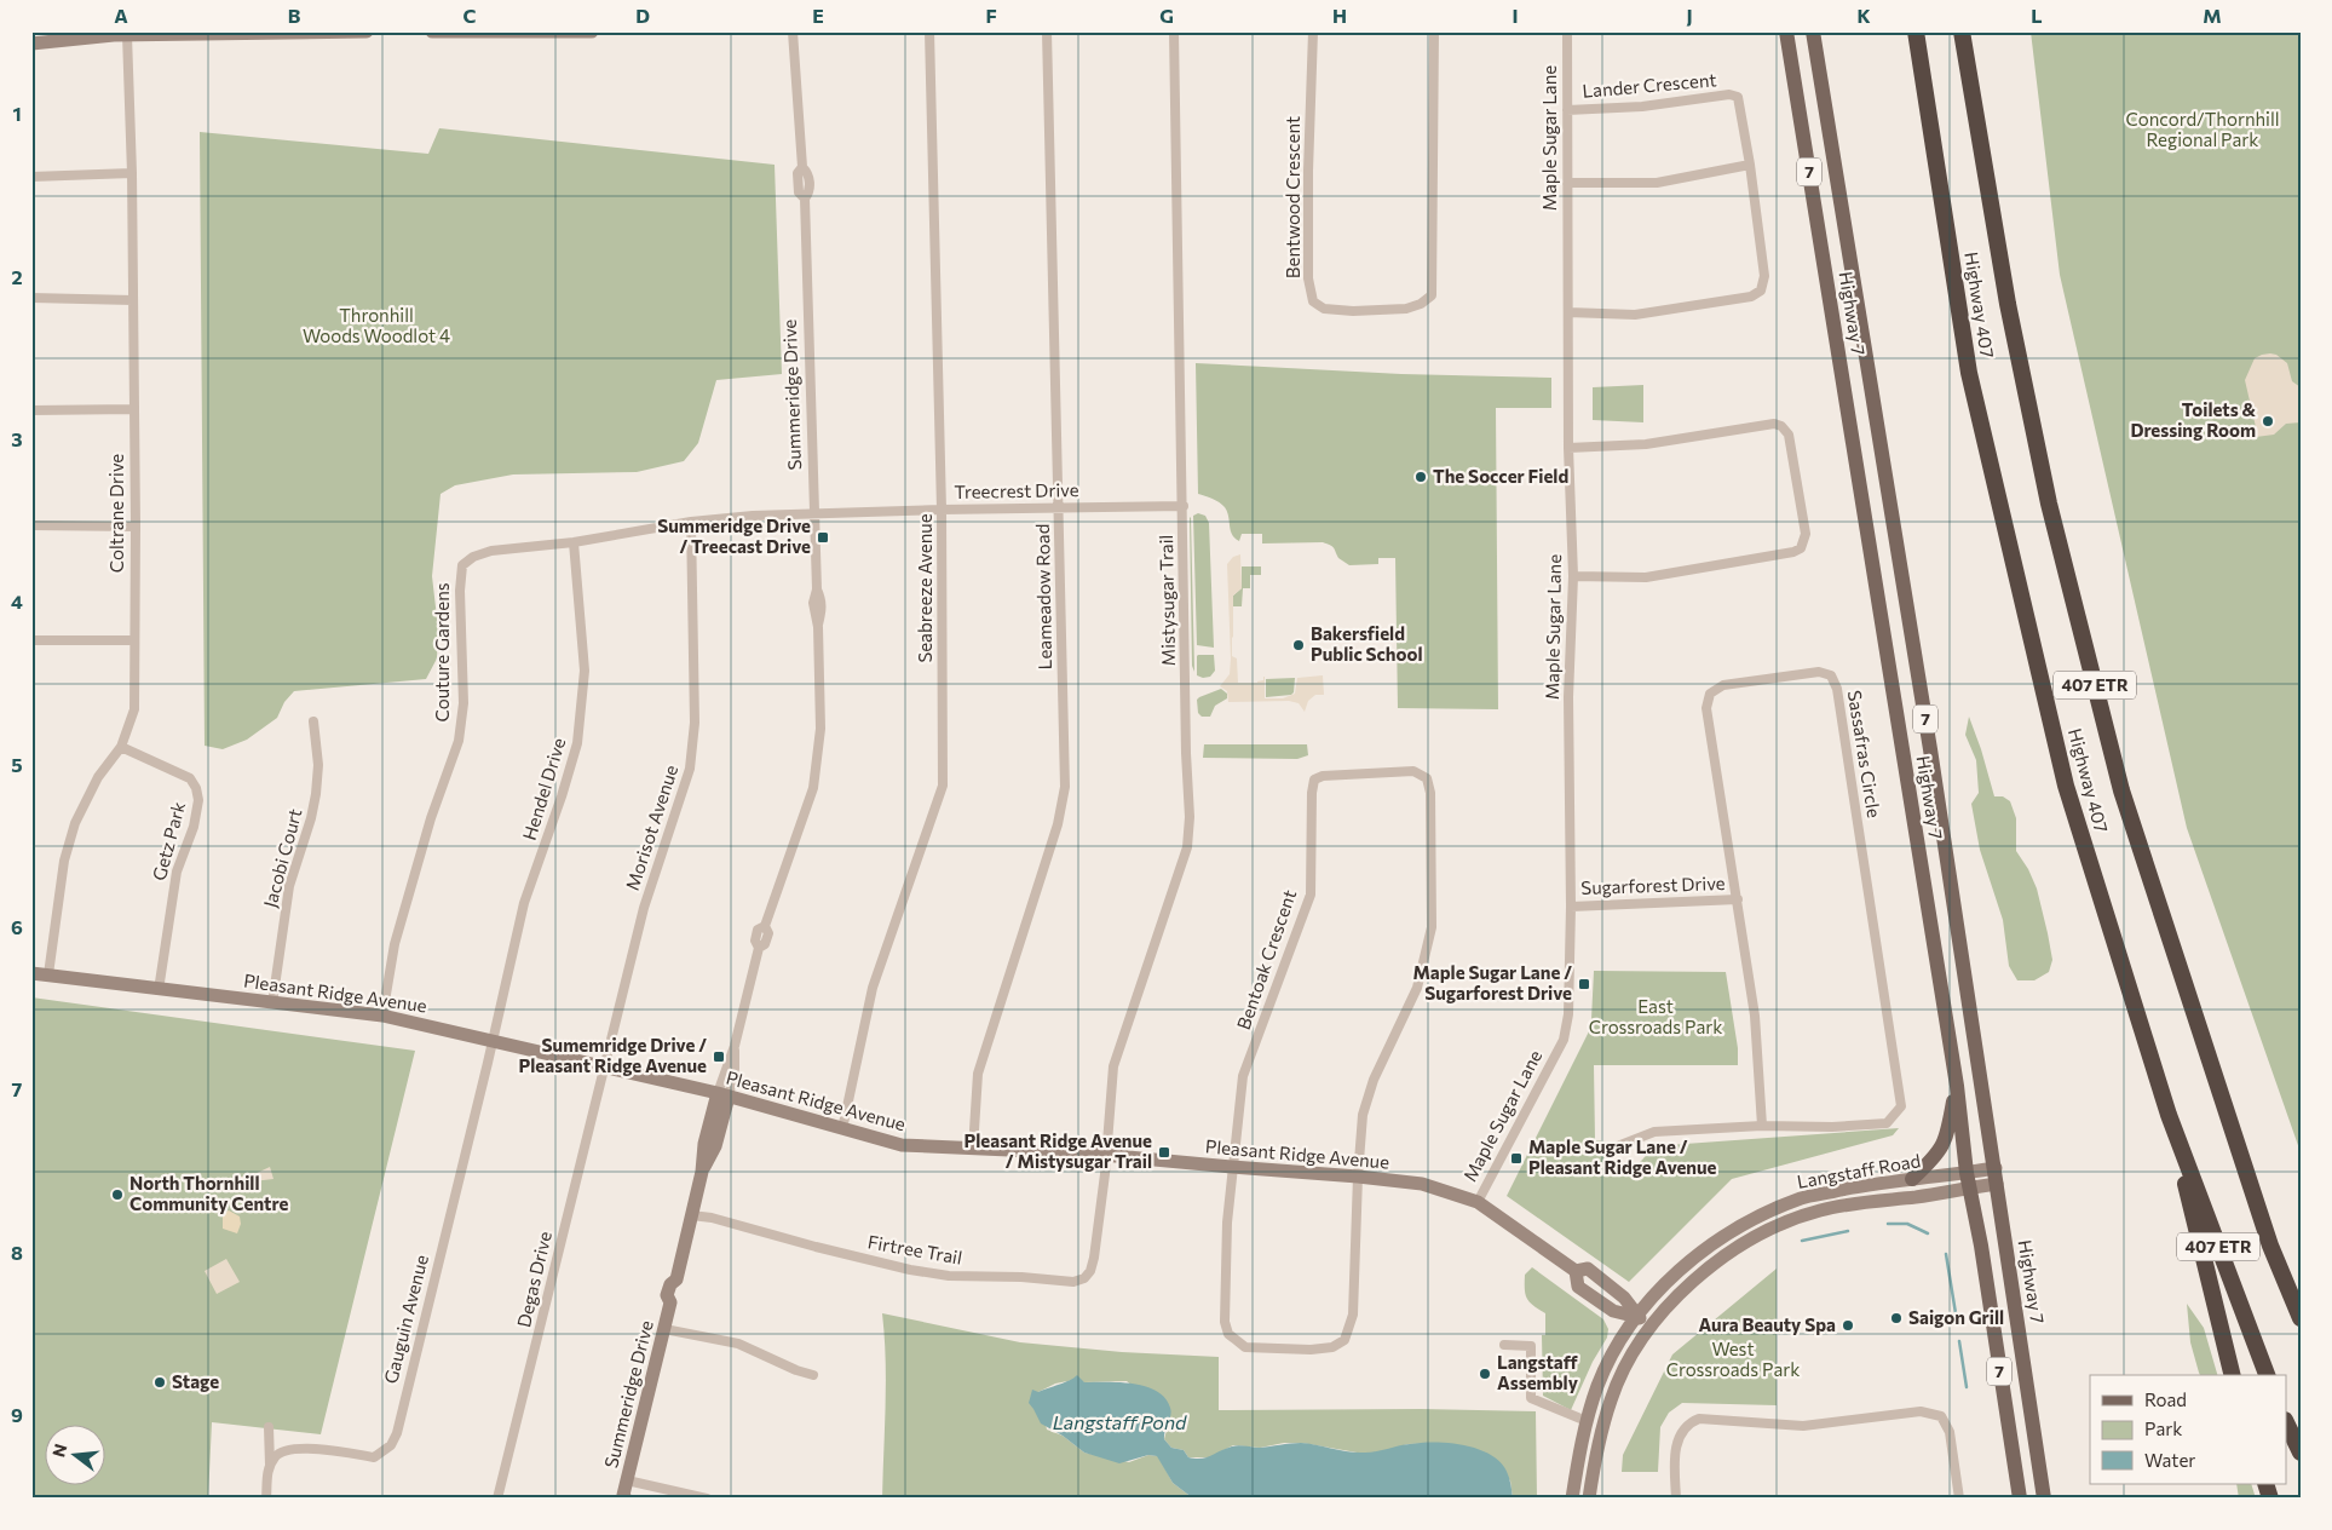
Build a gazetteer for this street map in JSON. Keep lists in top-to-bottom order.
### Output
{
  "streets": {
    "highway": ["Highway 407", "407 ETR"],
    "main road": ["7", "Highway 7"],
    "street": [
      "Lander Crescent",
      "Maple Sugar Lane",
      "Bentwood Crescent",
      "Summeridge Drive",
      "Treecrest Drive",
      "Coltrane Drive",
      "Seabreeze Avenue",
      "Leameadow Road",
      "Mistysugar Trail",
      "Couture Gardens",
      "Sassafras Circle",
      "Hendel Drive",
      "Morisot Avenue",
      "Getz Park",
      "Jacobi Court",
      "Sugarforest Drive",
      "Bentoak Crescent",
      "Pleasant Ridge Avenue",
      "Langstaff Road",
      "Firtree Trail",
      "Degas Drive",
      "Gauguin Avenue"
    ]
  },
  "crossings": [
    ["Lander Crescent", "Maple Sugar Lane"],
    ["Maple Sugar Lane", "Sugarforest Drive"],
    ["Maple Sugar Lane", "Pleasant Ridge Avenue"],
    ["Highway 7", "Langstaff Road"],
    ["Summeridge Drive", "Treecrest Drive"],
    ["Summeridge Drive", "Couture Gardens"],
    ["Summeridge Drive", "Pleasant Ridge Avenue"],
    ["Summeridge Drive", "Firtree Trail"],
    ["Treecrest Drive", "Seabreeze Avenue"],
    ["Treecrest Drive", "Leameadow Road"],
    ["Treecrest Drive", "Mistysugar Trail"],
    ["Treecrest Drive", "Couture Gardens"],
    ["Coltrane Drive", "Getz Park"],
    ["Coltrane Drive", "Pleasant Ridge Avenue"],
    ["Seabreeze Avenue", "Pleasant Ridge Avenue"],
    ["Leameadow Road", "Pleasant Ridge Avenue"],
    ["Mistysugar Trail", "Pleasant Ridge Avenue"],
    ["Mistysugar Trail", "Firtree Trail"],
    ["Couture Gardens", "Hendel Drive"],
    ["Couture Gardens", "Morisot Avenue"],
    ["Couture Gardens", "Pleasant Ridge Avenue"],
    ["Sassafras Circle", "Sugarforest Drive"],
    ["Hendel Drive", "Pleasant Ridge Avenue"],
    ["Hendel Drive", "Gauguin Avenue"],
    ["Morisot Avenue", "Pleasant Ridge Avenue"],
    ["Morisot Avenue", "Degas Drive"],
    ["Getz Park", "Pleasant Ridge Avenue"],
    ["Jacobi Court", "Pleasant Ridge Avenue"],
    ["Bentoak Crescent", "Pleasant Ridge Avenue"],
    ["Pleasant Ridge Avenue", "Langstaff Road"],
    ["Pleasant Ridge Avenue", "Firtree Trail"],
    ["Pleasant Ridge Avenue", "Degas Drive"],
    ["Pleasant Ridge Avenue", "Gauguin Avenue"]
  ],
  "water": ["Langstaff Pond"],
  "parks": [
    "Concord/Thornhill Regional Park",
    "Thronhill Woods Woodlot 4",
    "East Crossroads Park",
    "West Crossroads Park"
  ],
  "places": {
    "other": [
      "Toilets & Dressing Room",
      "The Soccer Field",
      "Bakersfield Public School",
      "North Thornhill Community Centre",
      "Saigon Grill",
      "Aura Beauty Spa",
      "Langstaff Assembly",
      "Stage"
    ],
    "transit": [
      "Summeridge Drive / Treecast Drive",
      "Maple Sugar Lane / Sugarforest Drive",
      "Sumemridge Drive / Pleasant Ridge Avenue",
      "Pleasant Ridge Avenue / Mistysugar Trail",
      "Maple Sugar Lane / Pleasant Ridge Avenue"
    ]
  },
  "legend": ["Road", "Park", "Water"],
  "north": "left",
  "grid": {
    "columns": [
      "A",
      "B",
      "C",
      "D",
      "E",
      "F",
      "G",
      "H",
      "I",
      "J",
      "K",
      "L",
      "M"
    ],
    "rows": [
      "1",
      "2",
      "3",
      "4",
      "5",
      "6",
      "7",
      "8",
      "9"
    ]
  }
}
